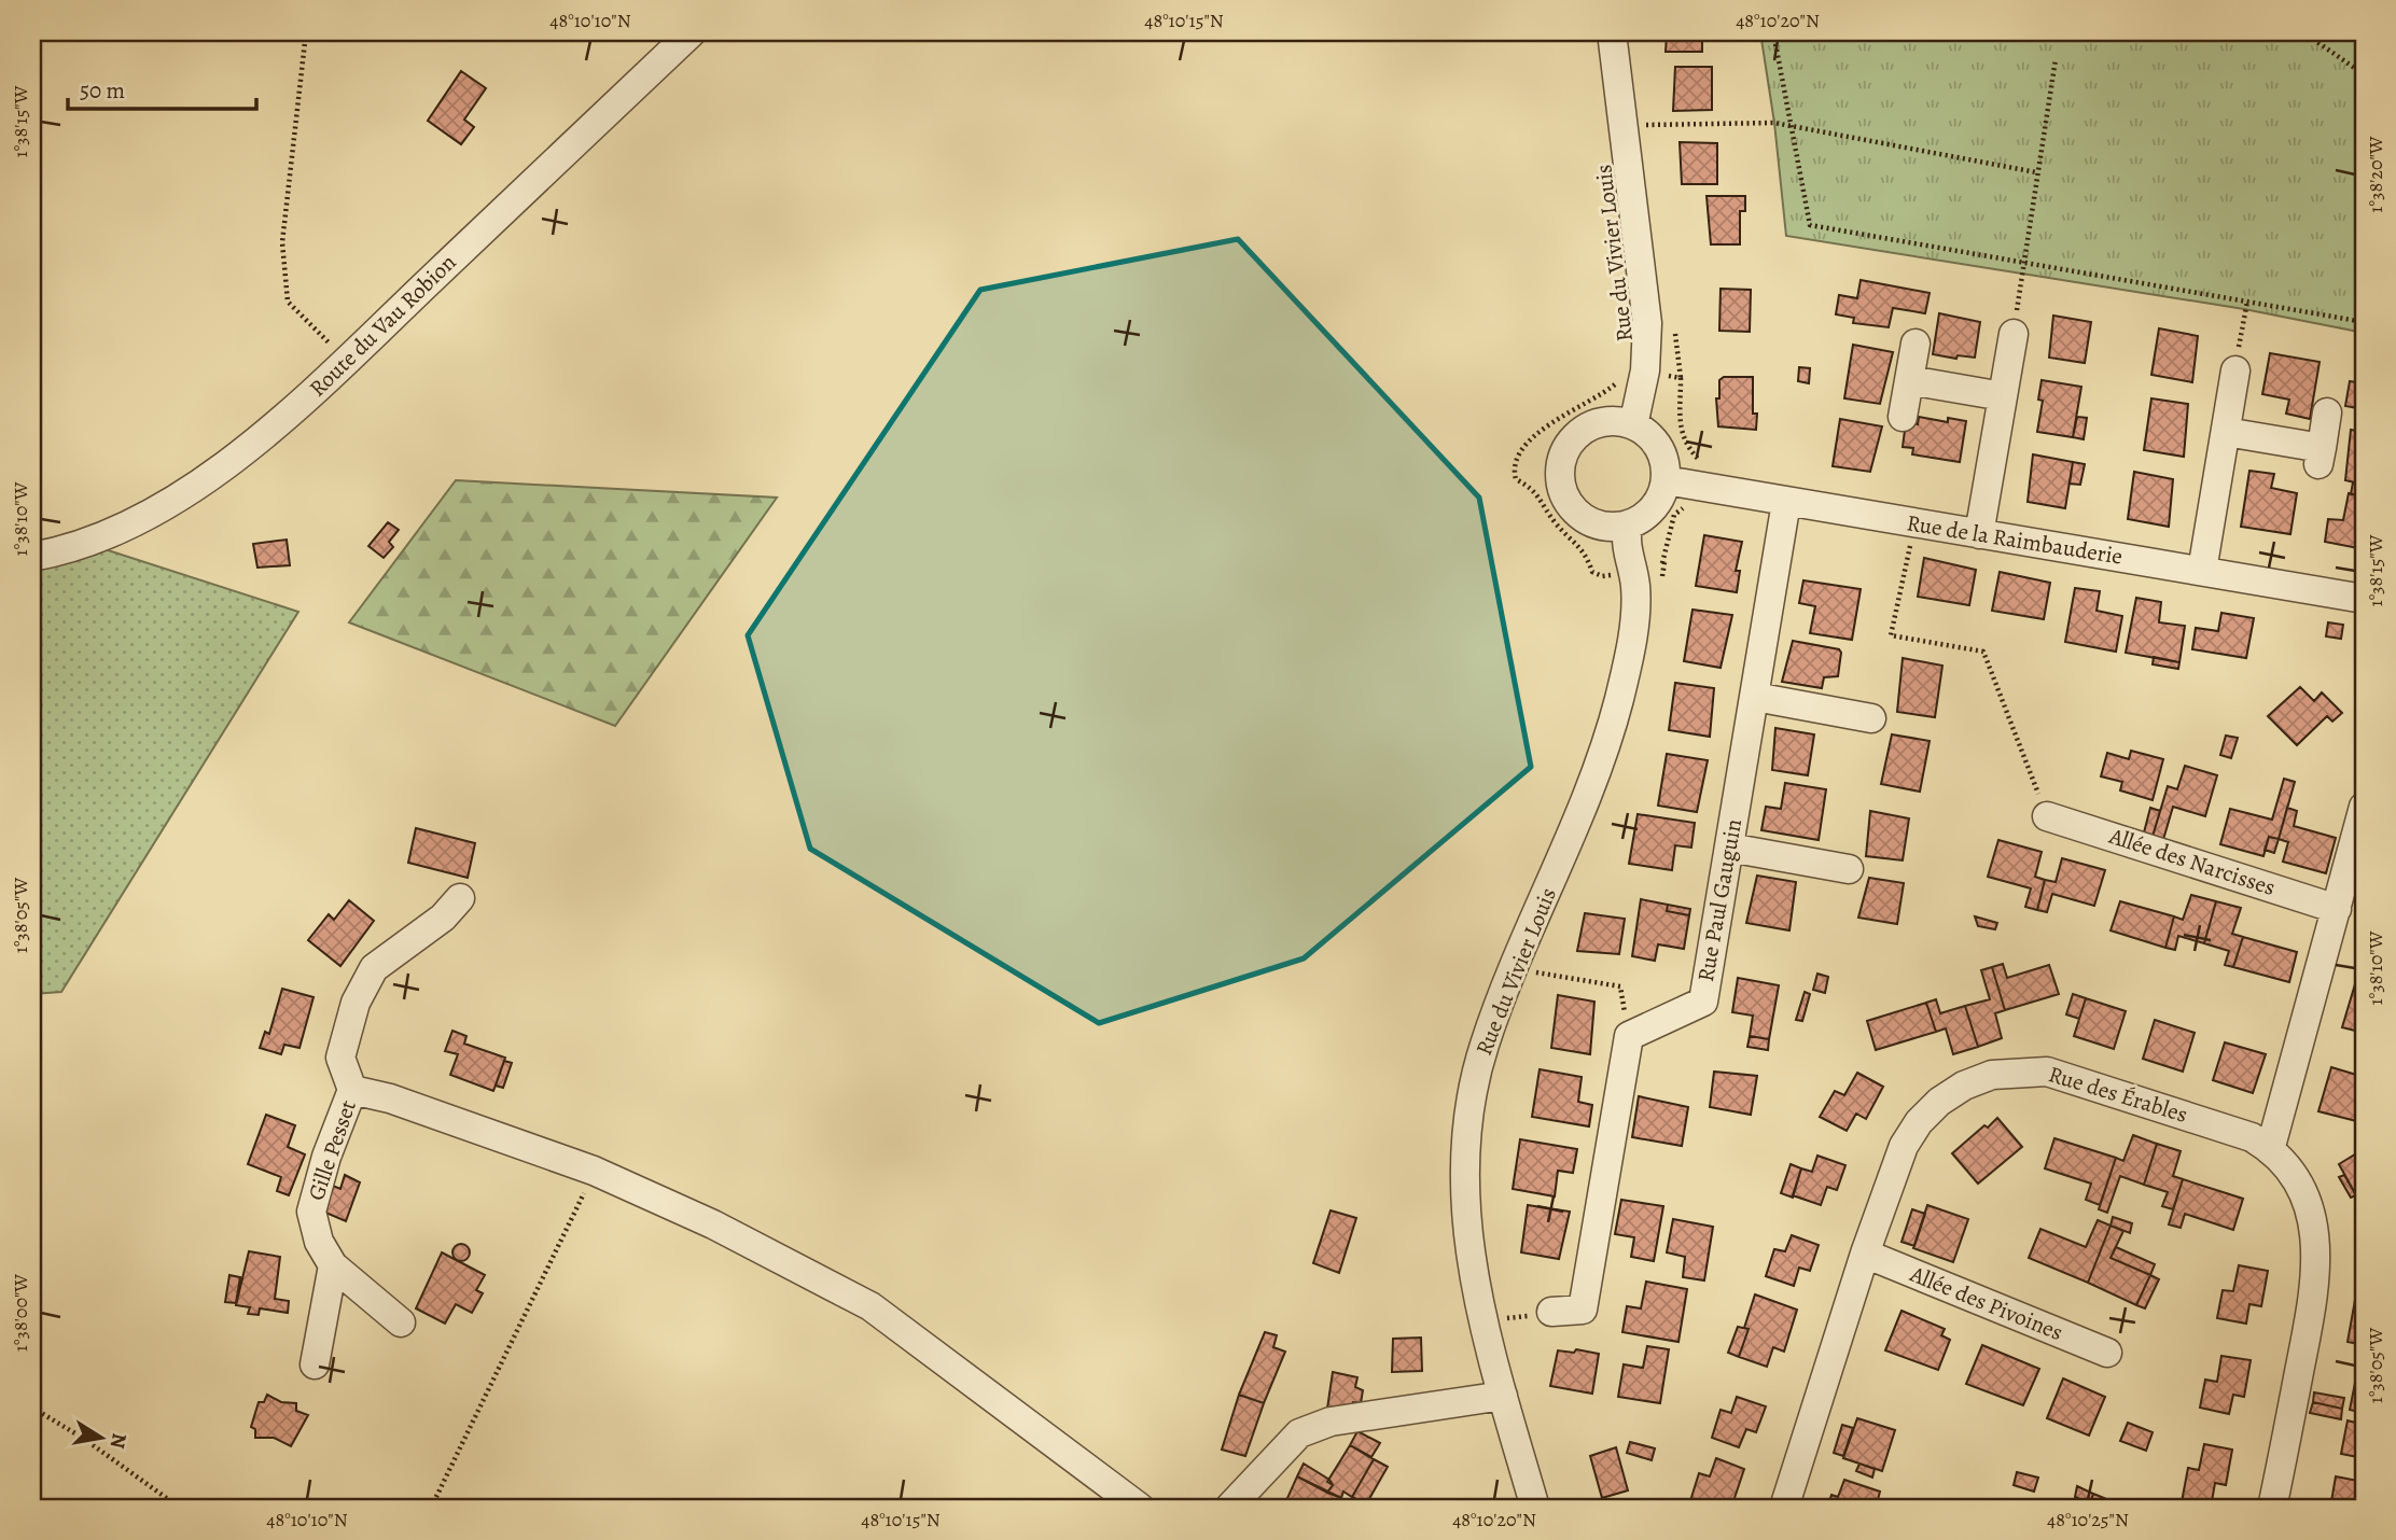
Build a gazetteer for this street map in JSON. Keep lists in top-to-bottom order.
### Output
{
  "streets": {
    "street": [
      "Rue du Vivier Louis",
      "Route du Vau Robion",
      "Rue de la Raimbauderie",
      "Allée des Narcisses",
      "Rue Paul Gauguin",
      "Rue des Érables",
      "Gille Pesset",
      "Allée des Pivoines"
    ]
  },
  "crossings": [
    ["Rue du Vivier Louis", "Rue de la Raimbauderie"],
    ["Rue de la Raimbauderie", "Rue Paul Gauguin"],
    ["Rue des Érables", "Allée des Pivoines"]
  ],
  "scale_bar": "50 m",
  "north": "right",
  "coordinates": [
    "48°10'10\"N",
    "48°10'15\"N",
    "48°10'20\"N",
    "1°38'15\"W",
    "1°38'20\"W",
    "1°38'10\"W",
    "1°38'05\"W",
    "1°38'00\"W",
    "48°10'25\"N"
  ]
}
